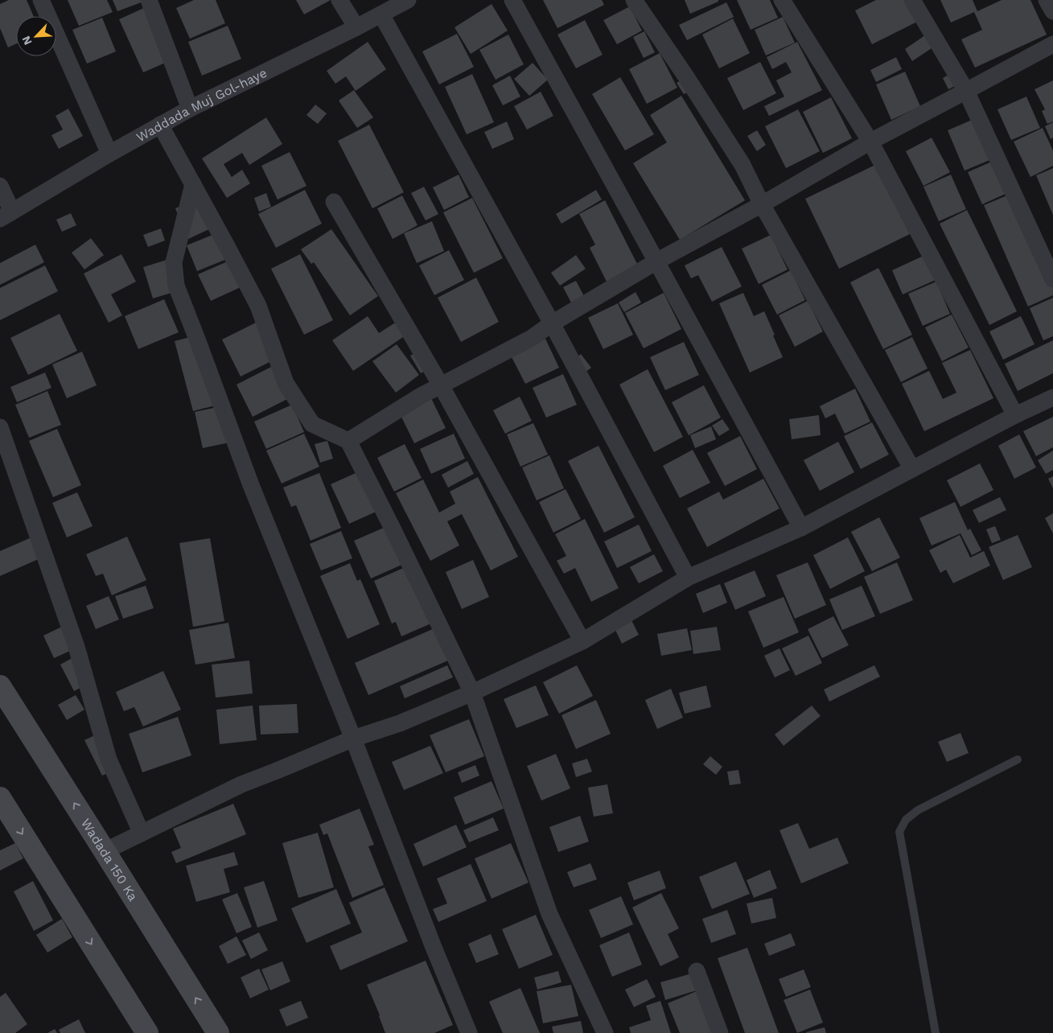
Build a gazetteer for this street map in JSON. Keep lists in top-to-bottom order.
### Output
{
  "streets": {
    "street": ["Waddada Muj Gol-haye", "Wadada 150 Ka"]
  },
  "north": "bottom left"
}
